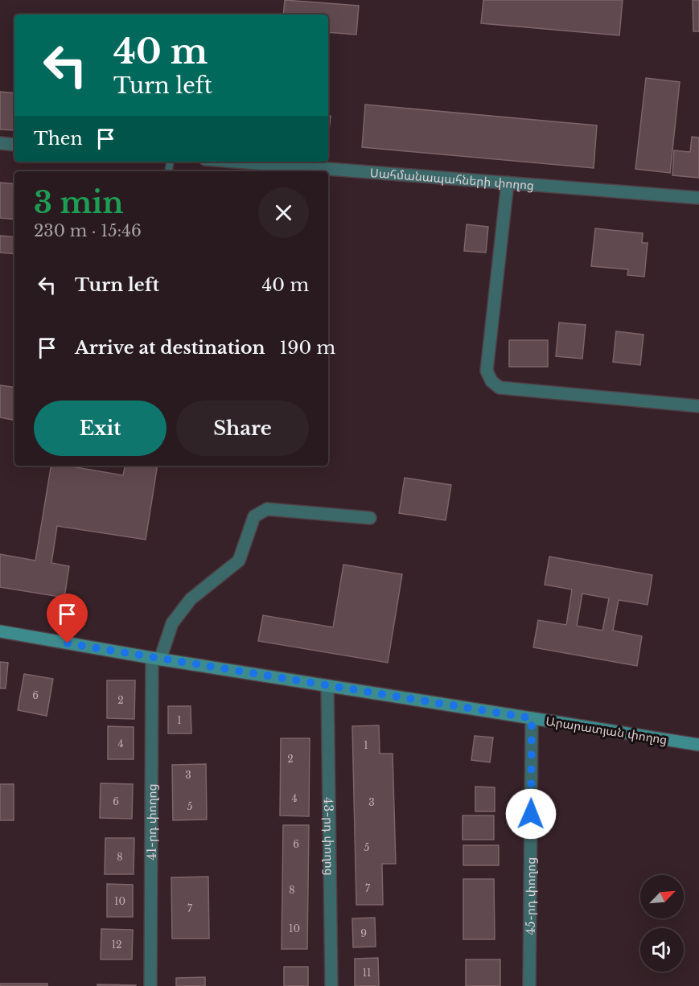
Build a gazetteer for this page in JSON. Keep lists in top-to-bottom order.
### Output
{
  "streets": {
    "main road": ["Արարատյան փողոց"],
    "street": [
      "Սահմանապահների փողոց",
      "41-րդ փողոց",
      "43-րդ փողոց",
      "45-րդ փողոց"
    ]
  },
  "crossings": [
    ["Արարատյան փողոց", "41-րդ փողոց"],
    ["Արարատյան փողոց", "43-րդ փողոց"],
    ["Արարատյան փողոց", "45-րդ փողոց"]
  ],
  "house_numbers": [
    "6",
    "2",
    "1",
    "4",
    "1",
    "2",
    "3",
    "4",
    "6",
    "3",
    "5",
    "6",
    "5",
    "8",
    "7",
    "8",
    "10",
    "7",
    "10",
    "9",
    "12",
    "11"
  ],
  "north": "top right",
  "page": {
    "turn": ["40 m", "Turn left"],
    "then": "Then",
    "heading": ["3 min", "230 m · 15:46"],
    "list": [
      {
        "name": "Turn left",
        "value": "40 m"
      },
      {
        "name": "Arrive at destination",
        "value": "190 m"
      }
    ],
    "buttons": ["Exit", "Share"]
  }
}
